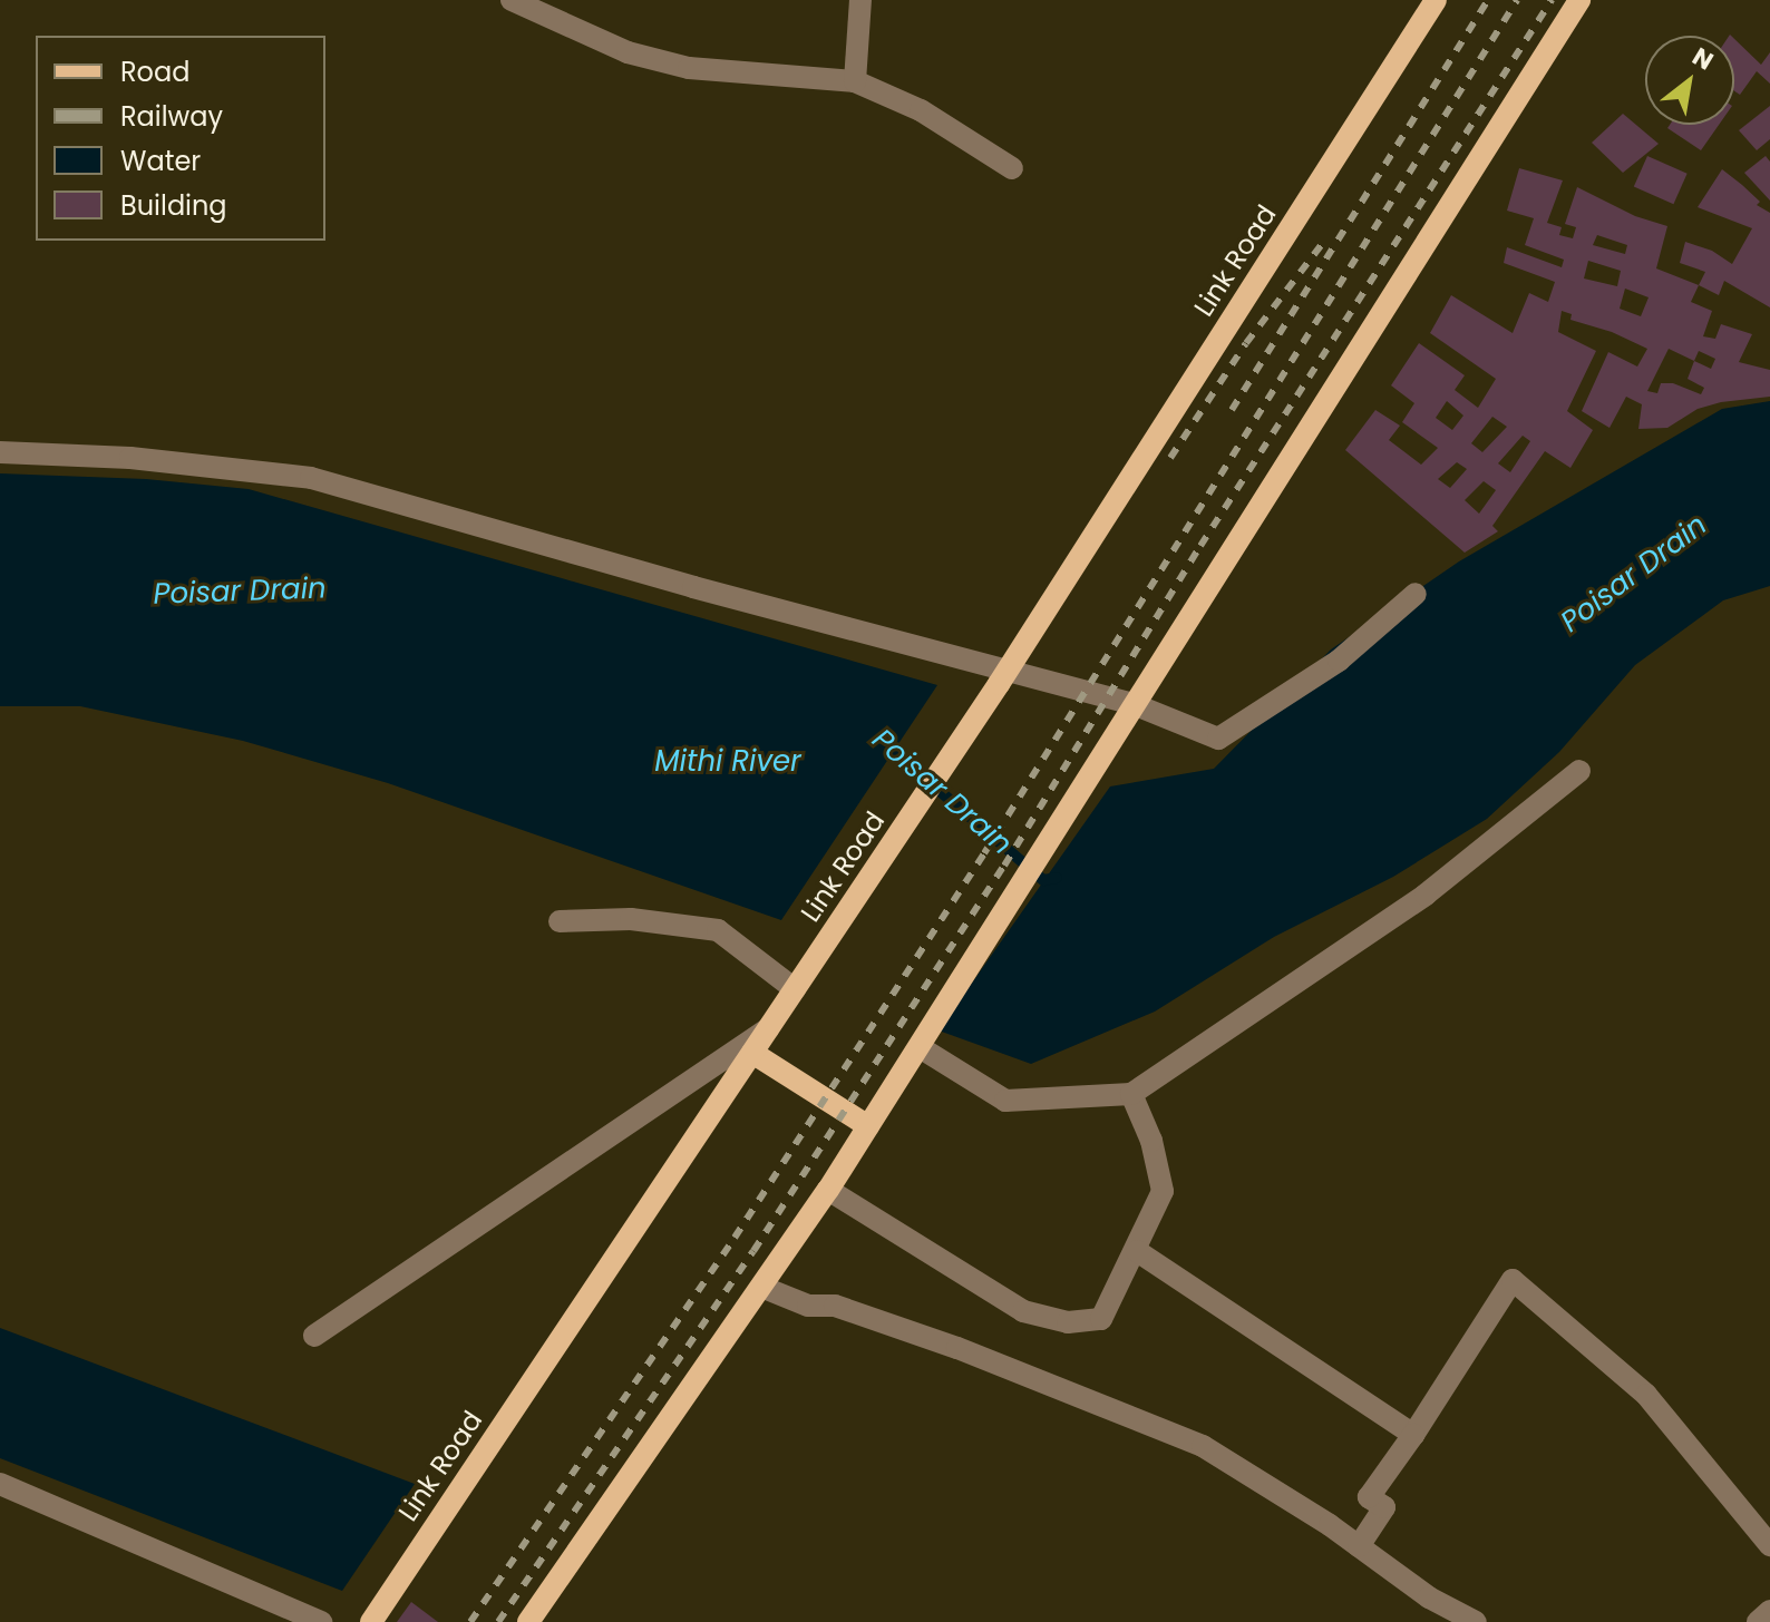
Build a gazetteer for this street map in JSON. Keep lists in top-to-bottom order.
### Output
{
  "streets": {
    "main road": ["Link Road"]
  },
  "water": ["Poisar Drain", "Mithi River"],
  "legend": [
    "Road",
    "Railway",
    "Water",
    "Building"
  ],
  "north": "top right"
}
